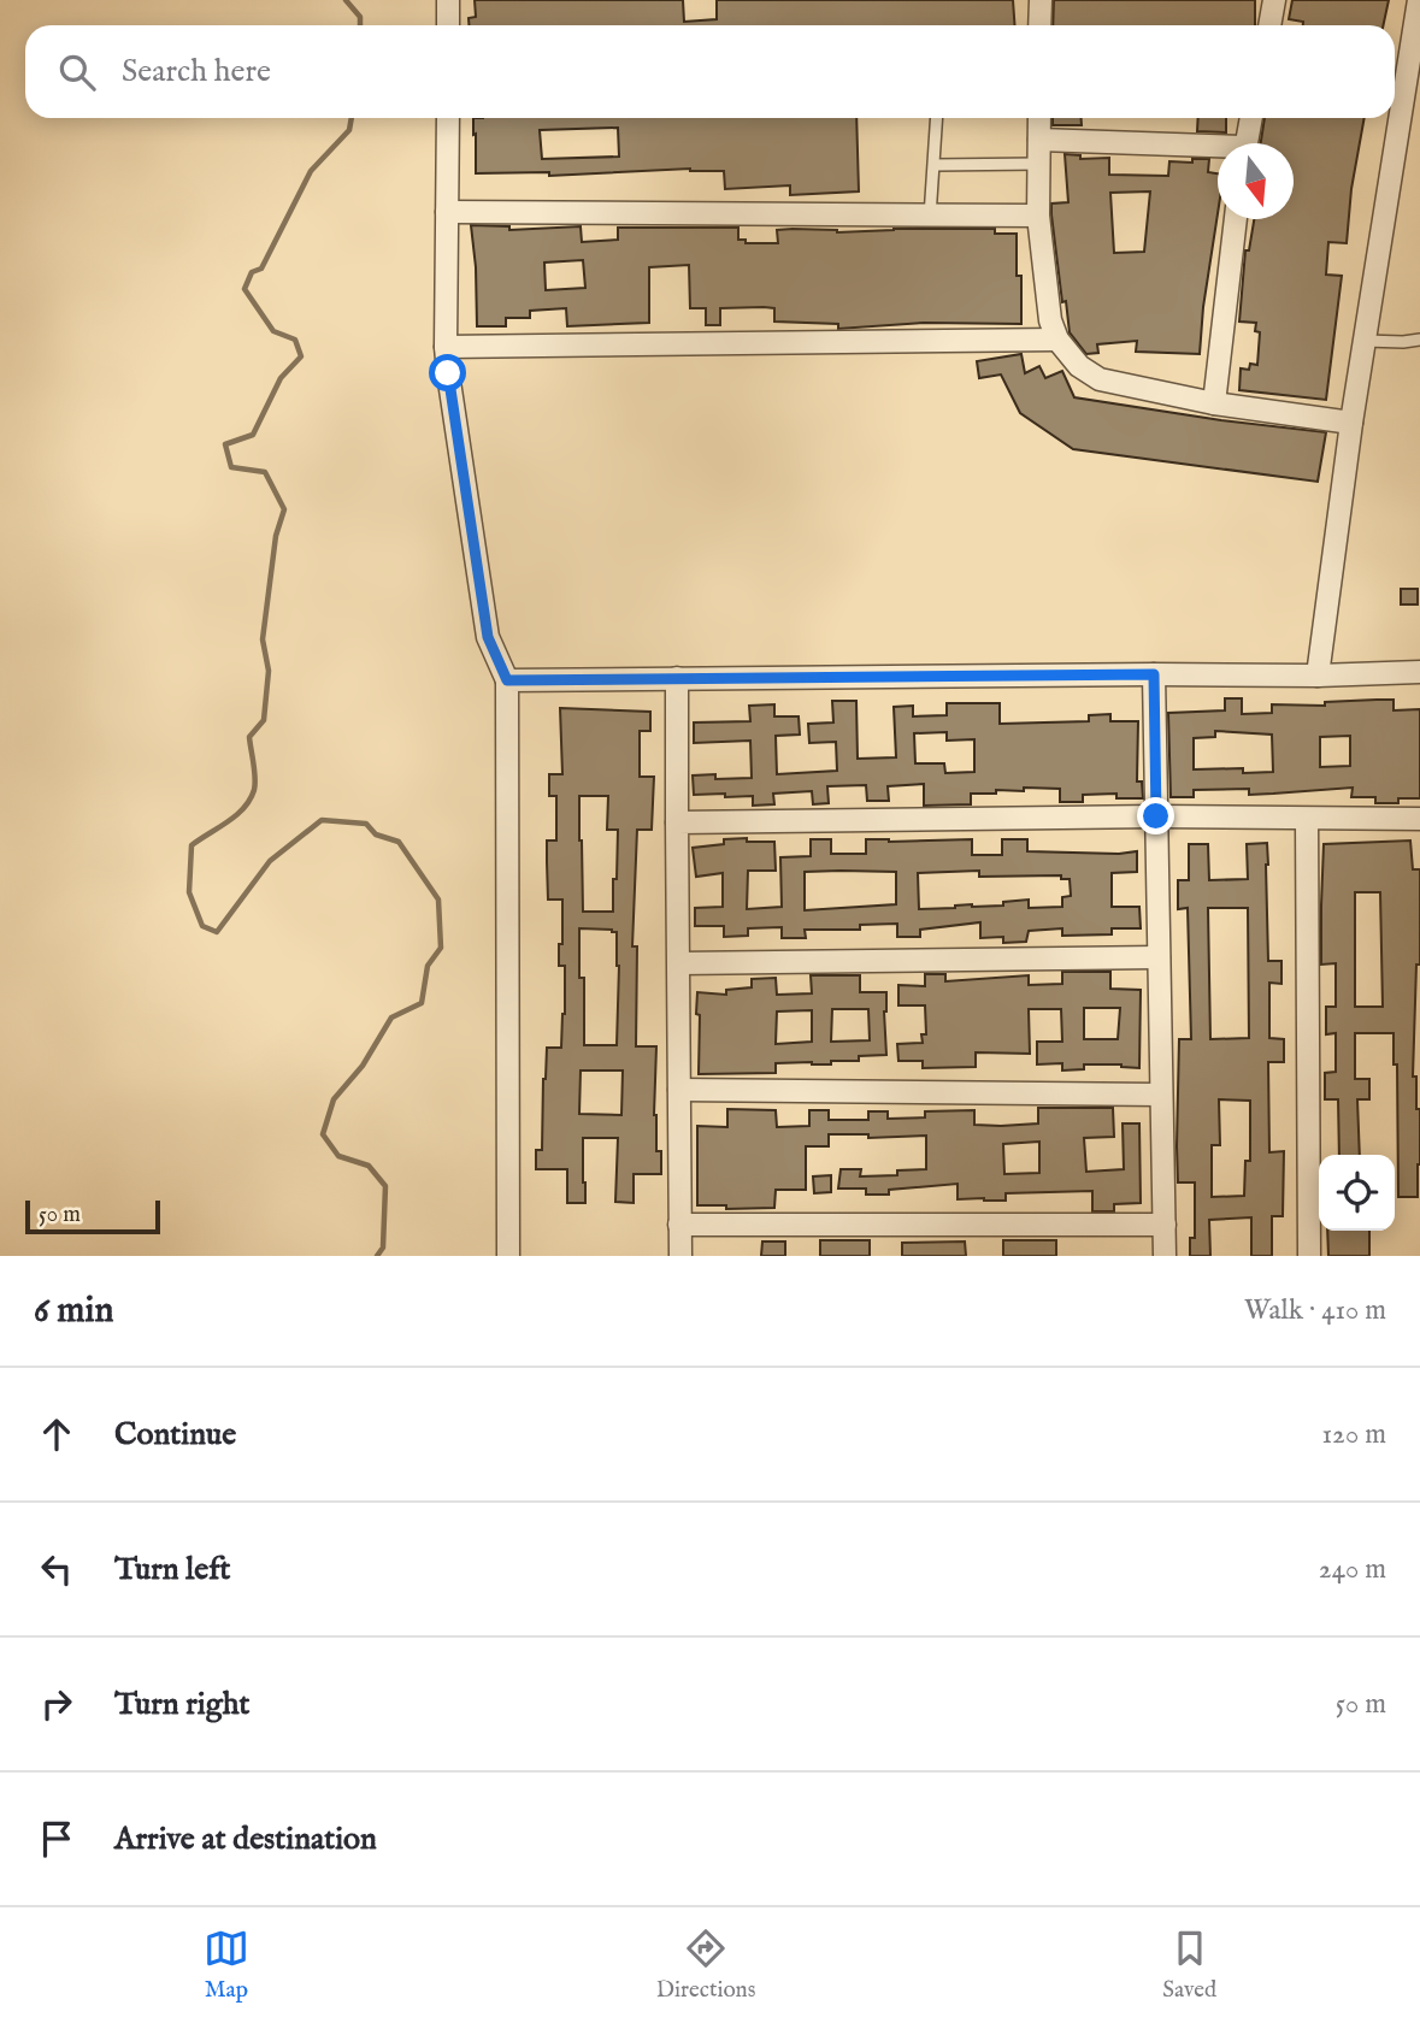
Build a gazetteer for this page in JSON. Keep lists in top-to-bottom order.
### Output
{
  "scale_bar": "50 m",
  "north": "bottom",
  "page": {
    "search": "Search here",
    "scale": "50 m",
    "heading": ["6 min", "Walk · 410 m"],
    "list": [
      ["Continue", "120 m"],
      ["Turn left", "240 m"],
      ["Turn right", "50 m"],
      "Arrive at destination"
    ],
    "nav": ["Map", "Directions", "Saved"]
  }
}
